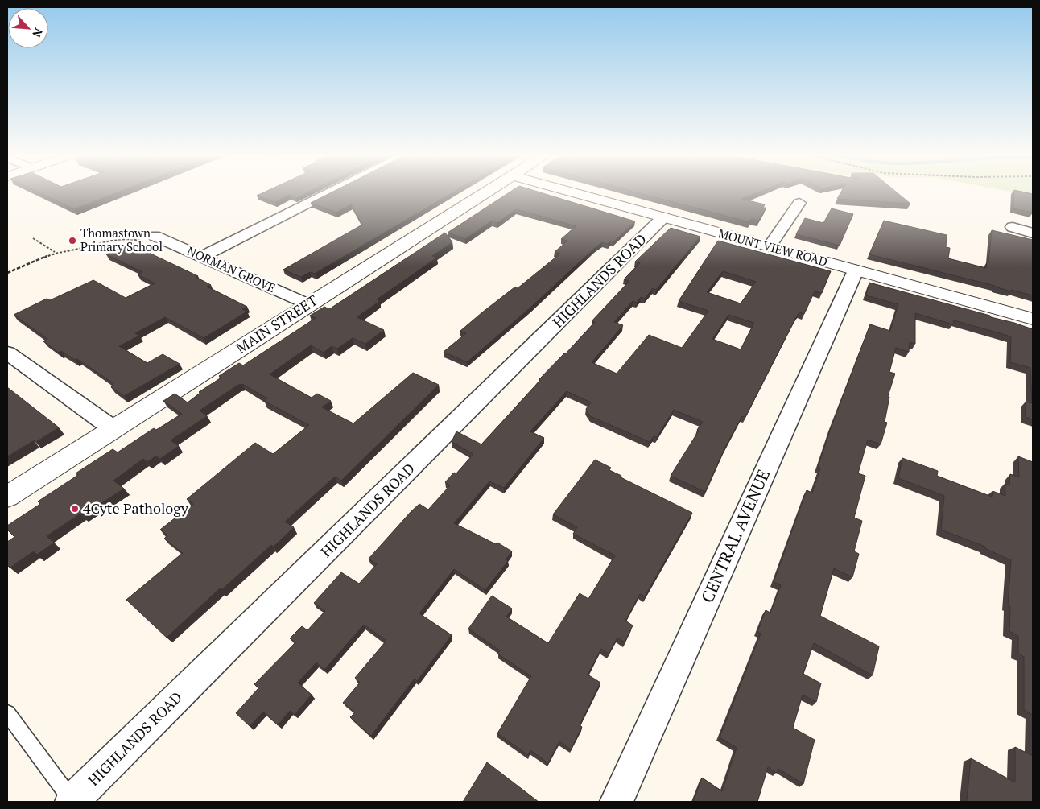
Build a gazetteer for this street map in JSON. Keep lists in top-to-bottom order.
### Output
{
  "streets": {
    "street": [
      "MOUNT VIEW ROAD",
      "NORMAN GROVE",
      "HIGHLANDS ROAD",
      "MAIN STREET",
      "CENTRAL AVENUE"
    ]
  },
  "crossings": [
    ["MOUNT VIEW ROAD", "HIGHLANDS ROAD"],
    ["MOUNT VIEW ROAD", "CENTRAL AVENUE"],
    ["NORMAN GROVE", "MAIN STREET"]
  ],
  "places": ["Thomastown Primary School", "4Cyte Pathology"],
  "north": "bottom right"
}
